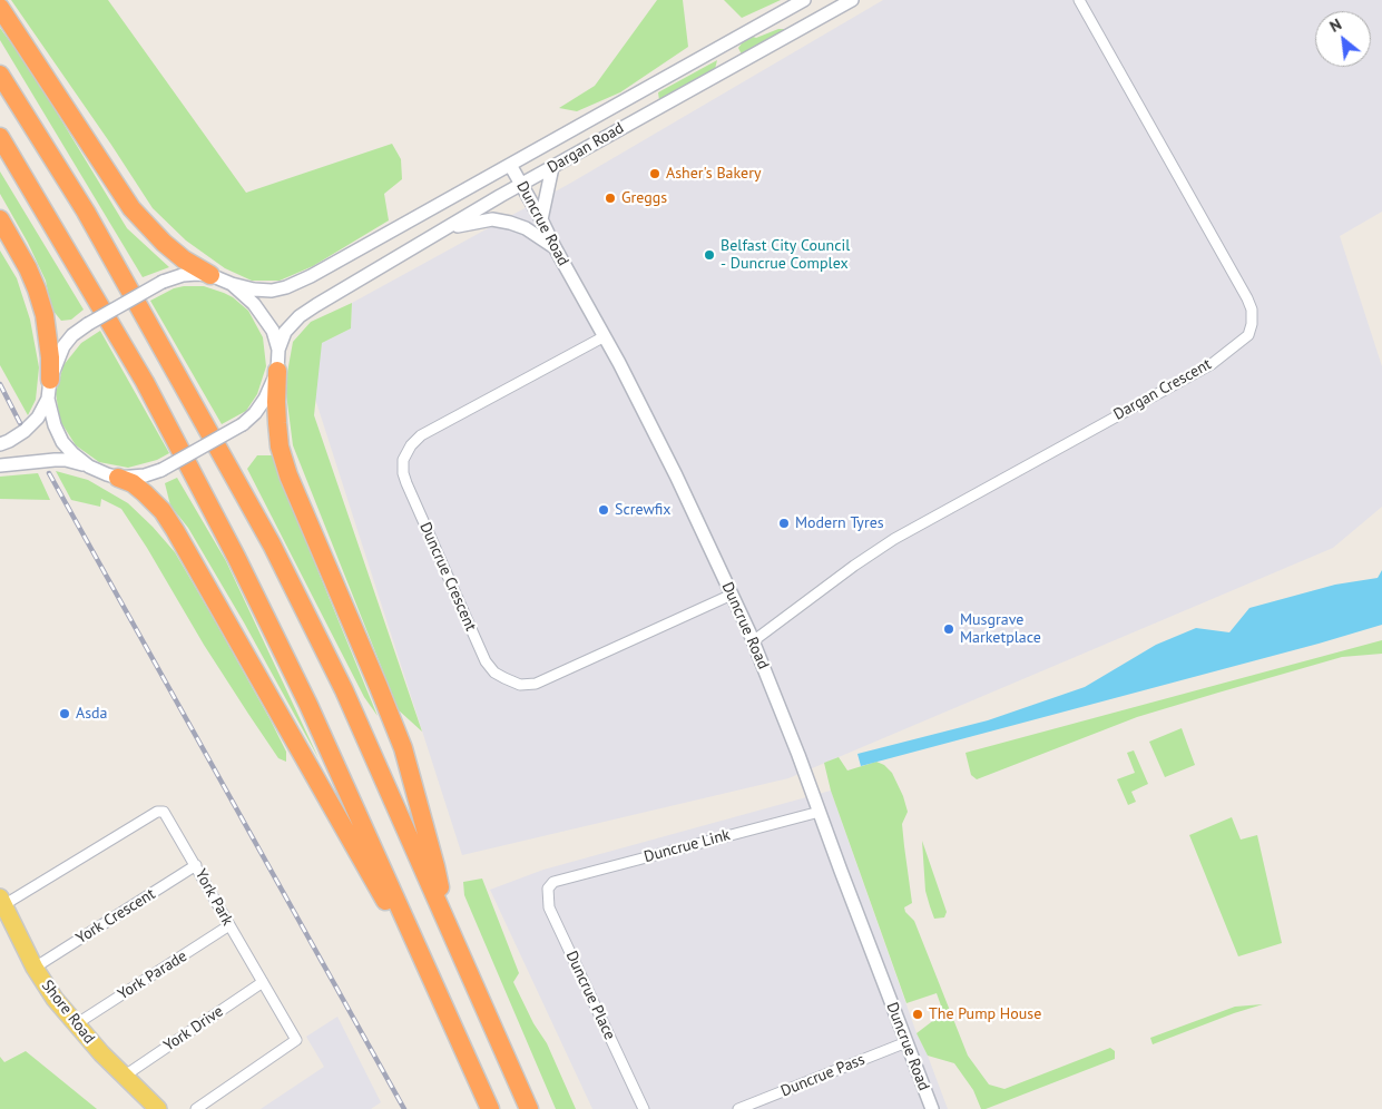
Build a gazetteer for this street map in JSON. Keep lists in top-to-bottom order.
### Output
{
  "streets": {
    "main road": ["Shore Road"],
    "street": [
      "Dargan Road",
      "Duncrue Road",
      "Dargan Crescent",
      "Duncrue Crescent",
      "Duncrue Link",
      "York Park",
      "York Crescent",
      "York Parade",
      "Duncrue Place",
      "York Drive",
      "Duncrue Pass"
    ]
  },
  "crossings": [
    ["Dargan Road", "Duncrue Road"],
    ["Duncrue Road", "Dargan Crescent"],
    ["Duncrue Road", "Duncrue Crescent"],
    ["Duncrue Road", "Duncrue Link"],
    ["Duncrue Road", "Duncrue Pass"],
    ["Duncrue Link", "Duncrue Place"],
    ["York Park", "York Crescent"],
    ["York Park", "York Parade"],
    ["York Park", "Shore Road"],
    ["York Park", "York Drive"],
    ["York Crescent", "Shore Road"],
    ["York Parade", "Shore Road"],
    ["Shore Road", "York Drive"]
  ],
  "places": [
    "Asher's Bakery",
    "Greggs",
    "Belfast City Council - Duncrue Complex",
    "Screwfix",
    "Modern Tyres",
    "Musgrave Marketplace",
    "Asda",
    "The Pump House"
  ],
  "north": "top left"
}
